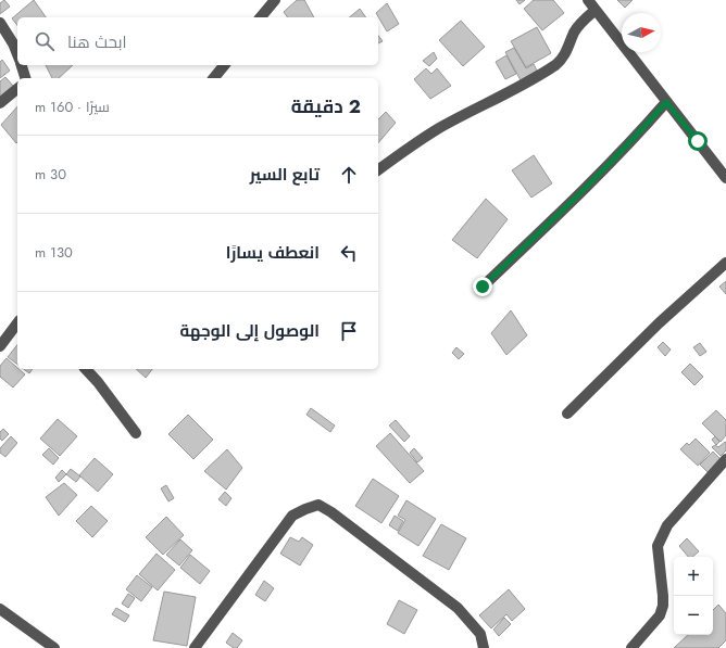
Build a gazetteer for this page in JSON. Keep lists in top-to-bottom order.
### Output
{
  "north": "right",
  "page": {
    "search": "ابحث هنا",
    "heading": ["2 دقيقة", "سيرًا · 160 m"],
    "list": [
      ["تابع السير", "30 m"],
      ["انعطف يسارًا", "130 m"],
      "الوصول إلى الوجهة"
    ],
    "map_buttons": ["+", "−"]
  }
}
